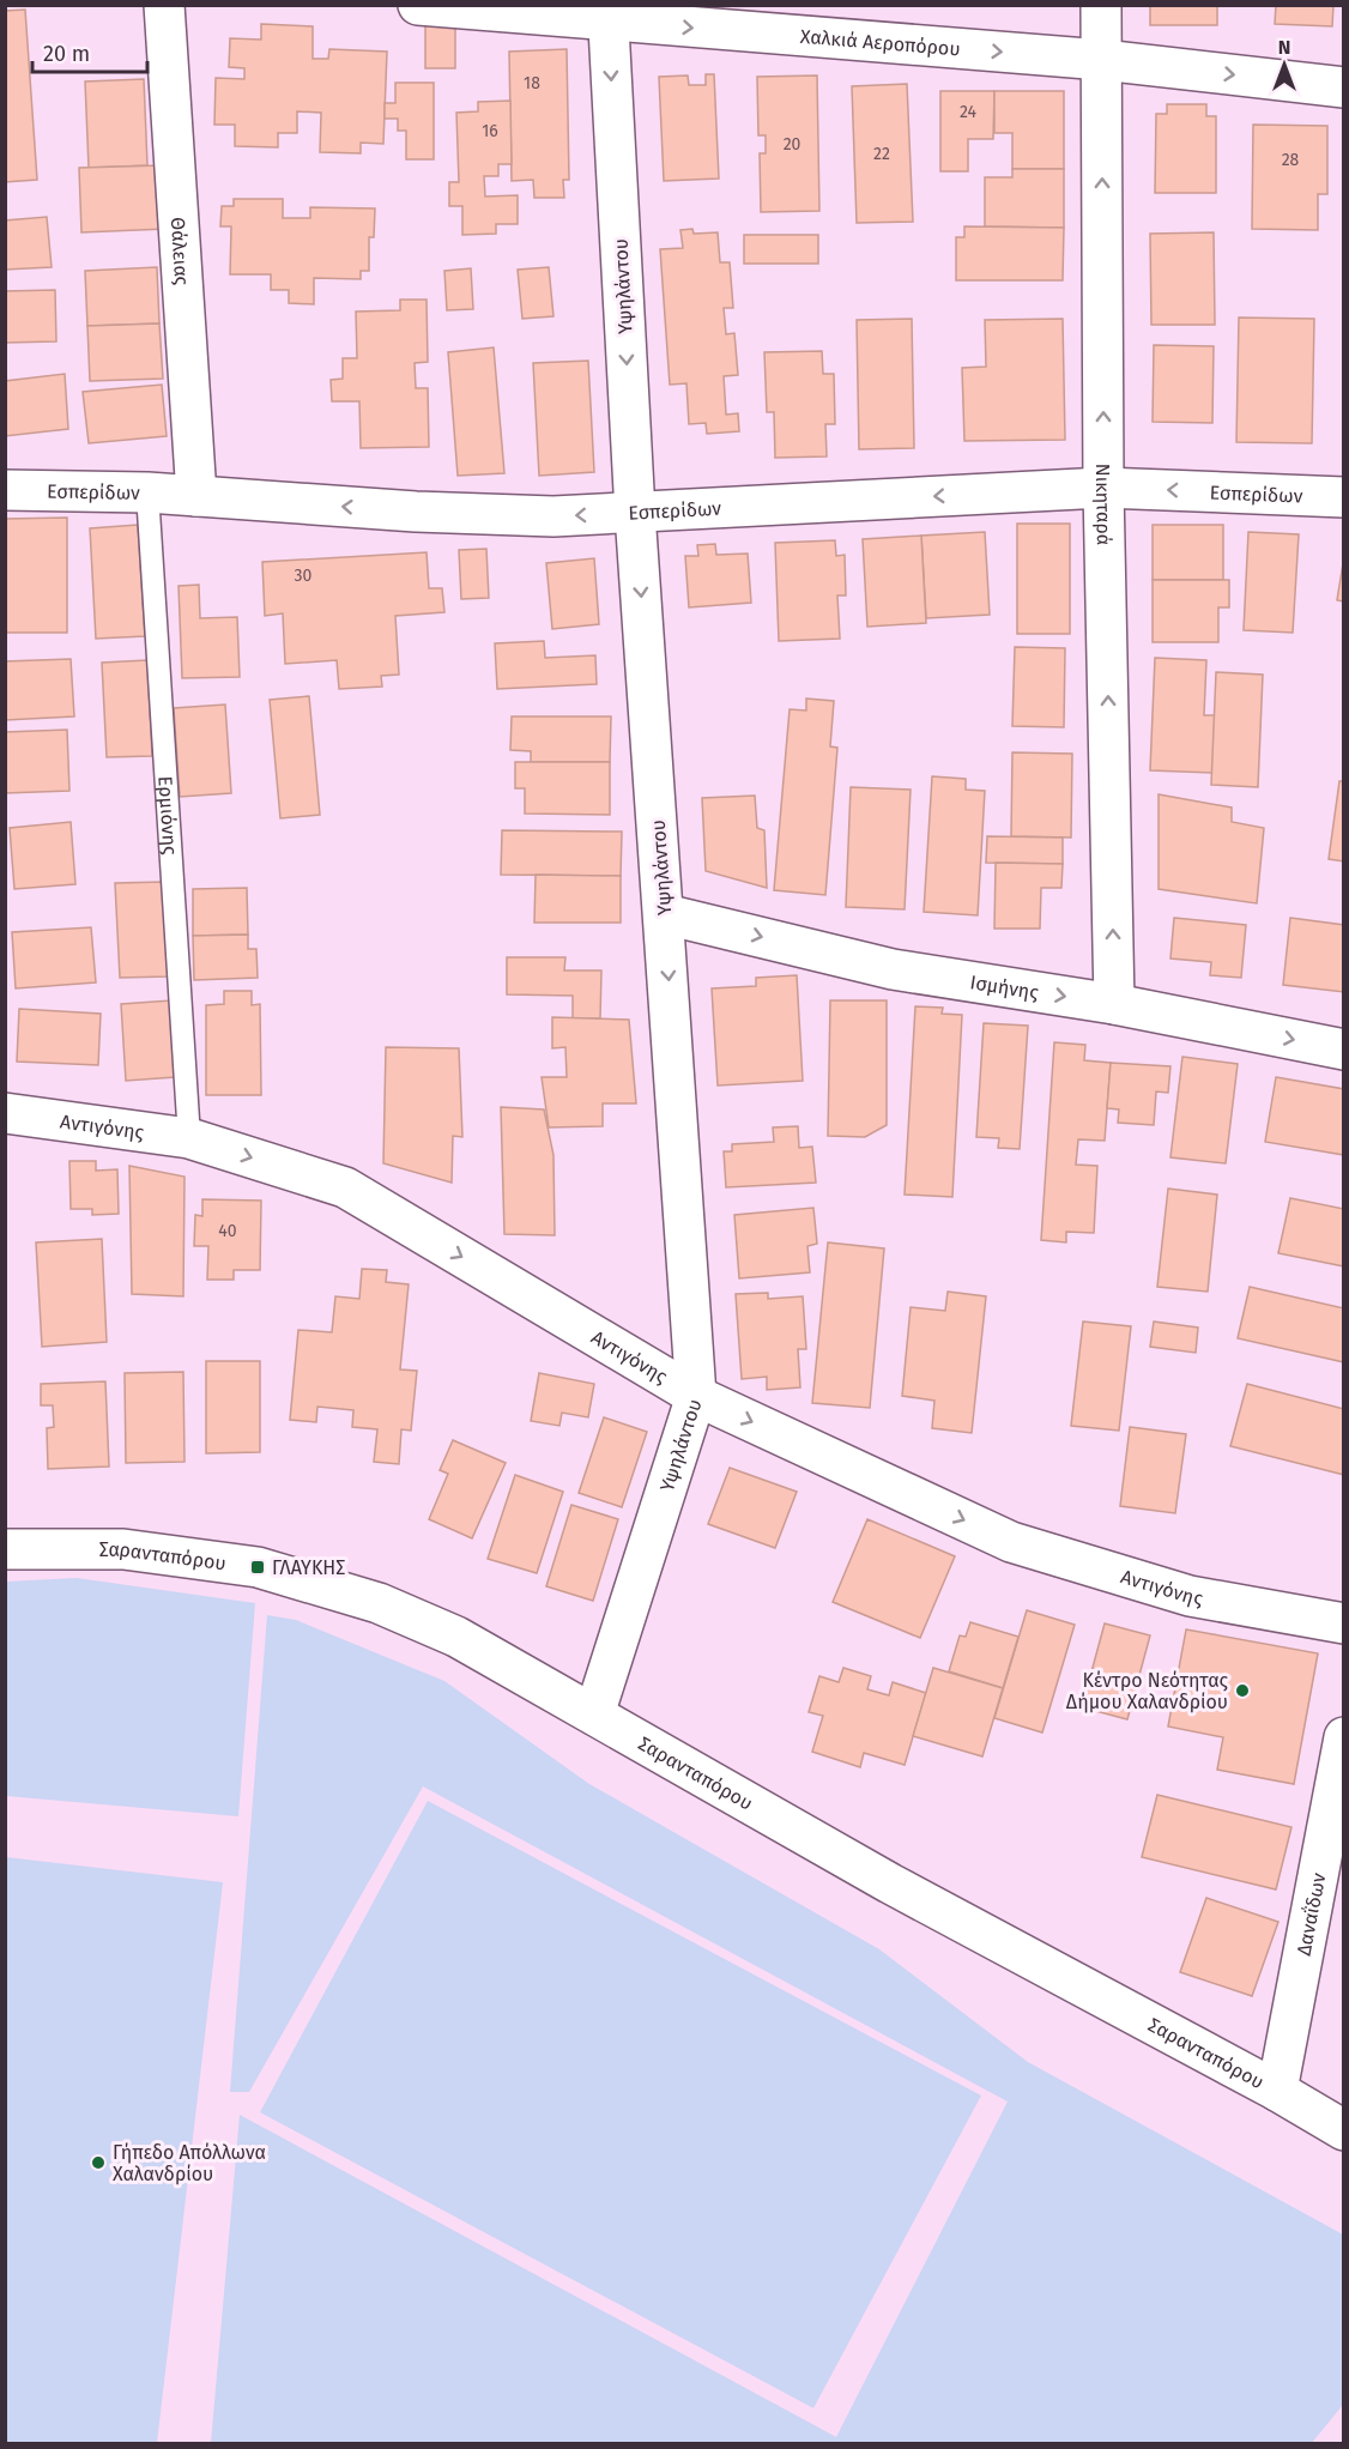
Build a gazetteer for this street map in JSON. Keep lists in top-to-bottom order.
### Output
{
  "streets": {
    "street": [
      "Χαλκιά Αεροπόρου",
      "Θάλειας",
      "Υψηλάντου",
      "Εσπερίδων",
      "Νικηταρά",
      "Ισμήνης",
      "Αντιγόνης",
      "Σαρανταπόρου",
      "Δαναΐδων"
    ],
    "lane": ["Ερμιόνης"]
  },
  "crossings": [
    ["Χαλκιά Αεροπόρου", "Υψηλάντου"],
    ["Χαλκιά Αεροπόρου", "Νικηταρά"],
    ["Θάλειας", "Εσπερίδων"],
    ["Υψηλάντου", "Εσπερίδων"],
    ["Υψηλάντου", "Ισμήνης"],
    ["Υψηλάντου", "Αντιγόνης"],
    ["Υψηλάντου", "Σαρανταπόρου"],
    ["Εσπερίδων", "Νικηταρά"],
    ["Εσπερίδων", "Ερμιόνης"],
    ["Νικηταρά", "Ισμήνης"],
    ["Ερμιόνης", "Αντιγόνης"],
    ["Σαρανταπόρου", "Δαναΐδων"]
  ],
  "one_way": [
    "Χαλκιά Αεροπόρου",
    "Υψηλάντου",
    "Εσπερίδων",
    "Νικηταρά",
    "Ισμήνης",
    "Αντιγόνης"
  ],
  "places": {
    "transit": ["ΓΛΑΥΚΗΣ"],
    "other": ["Κέντρο Νεότητας Δήμου Χαλανδρίου", "Γήπεδο Απόλλωνα Χαλανδρίου"]
  },
  "house_numbers": [
    "18",
    "24",
    "16",
    "20",
    "22",
    "28",
    "30",
    "40"
  ],
  "scale_bar": "20 m",
  "north": "top"
}
